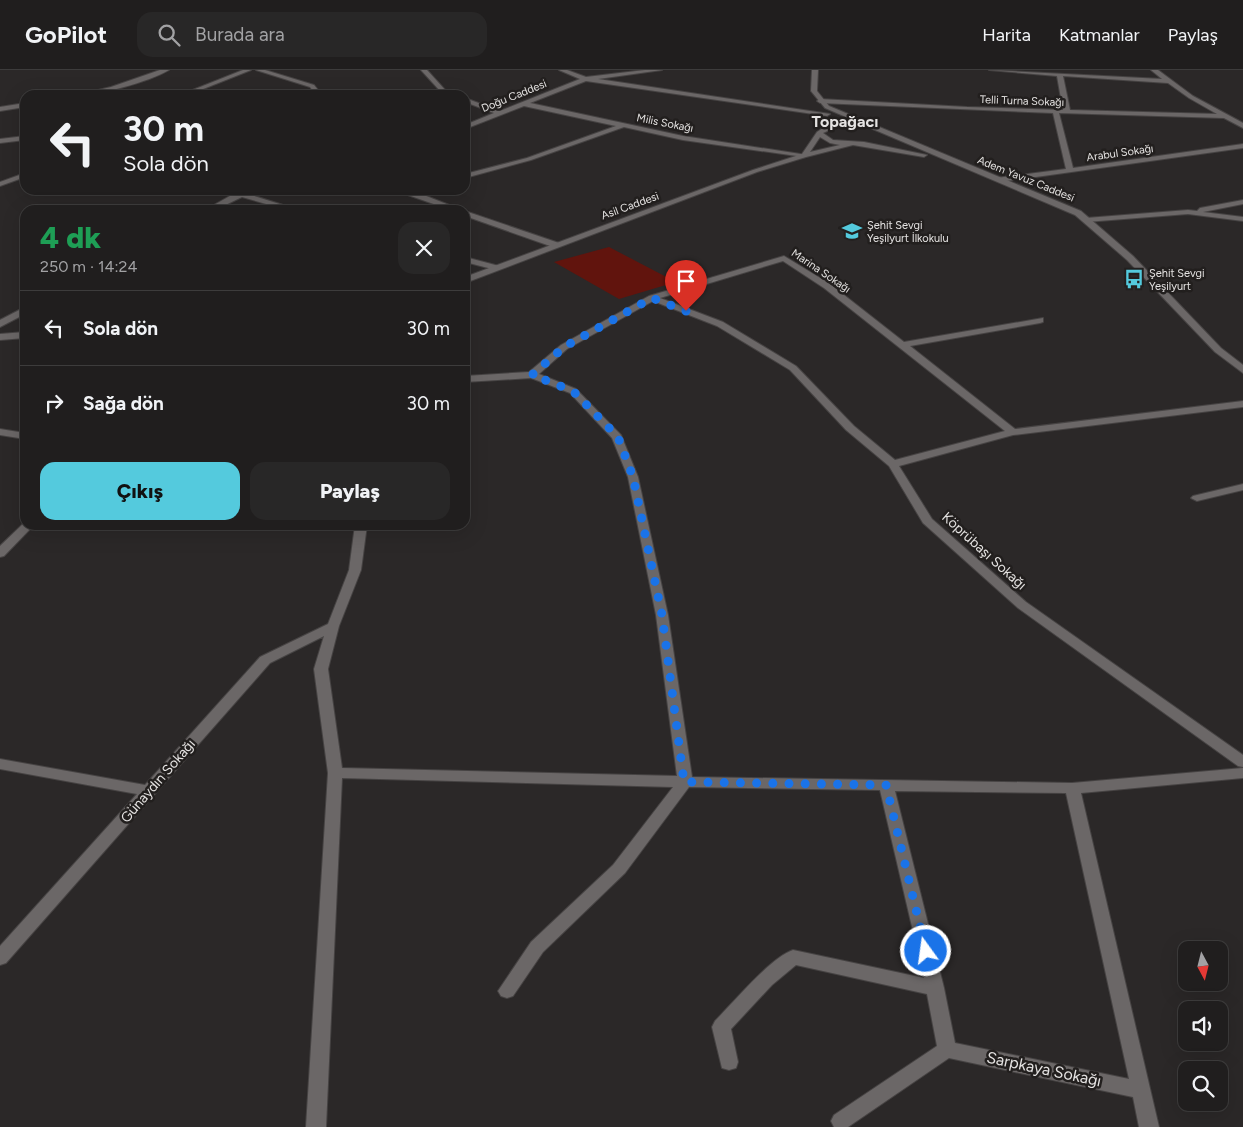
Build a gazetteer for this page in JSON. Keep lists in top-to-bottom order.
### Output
{
  "streets": {
    "street": [
      "Doğu Caddesi",
      "Telli Turna Sokağı",
      "Milis Sokağı",
      "Arabul Sokağı",
      "Adem Yavuz Caddesi",
      "Asil Caddesi",
      "Marina Sokağı",
      "Köprübaşı Sokağı",
      "Günaydın Sokağı",
      "Sarpkaya Sokağı"
    ]
  },
  "crossings": [
    ["Doğu Caddesi", "Milis Sokağı"],
    ["Telli Turna Sokağı", "Adem Yavuz Caddesi"],
    ["Milis Sokağı", "Asil Caddesi"],
    ["Arabul Sokağı", "Adem Yavuz Caddesi"],
    ["Adem Yavuz Caddesi", "Asil Caddesi"],
    ["Marina Sokağı", "Köprübaşı Sokağı"]
  ],
  "districts": ["Topağacı"],
  "places": {
    "school or university": ["Şehit Sevgi Yeşilyurt İlkokulu"],
    "bus stop": ["Şehit Sevgi Yeşilyurt"]
  },
  "north": "bottom",
  "page": {
    "header": "GoPilot",
    "search": "Burada ara",
    "nav": ["Harita", "Katmanlar", "Paylaş"],
    "turn": ["30 m", "Sola dön"],
    "heading": ["4 dk", "250 m · 14:24"],
    "list": [
      {
        "name": "Sola dön",
        "value": "30 m"
      },
      {
        "name": "Sağa dön",
        "value": "30 m"
      }
    ],
    "buttons": ["Çıkış", "Paylaş"]
  }
}
